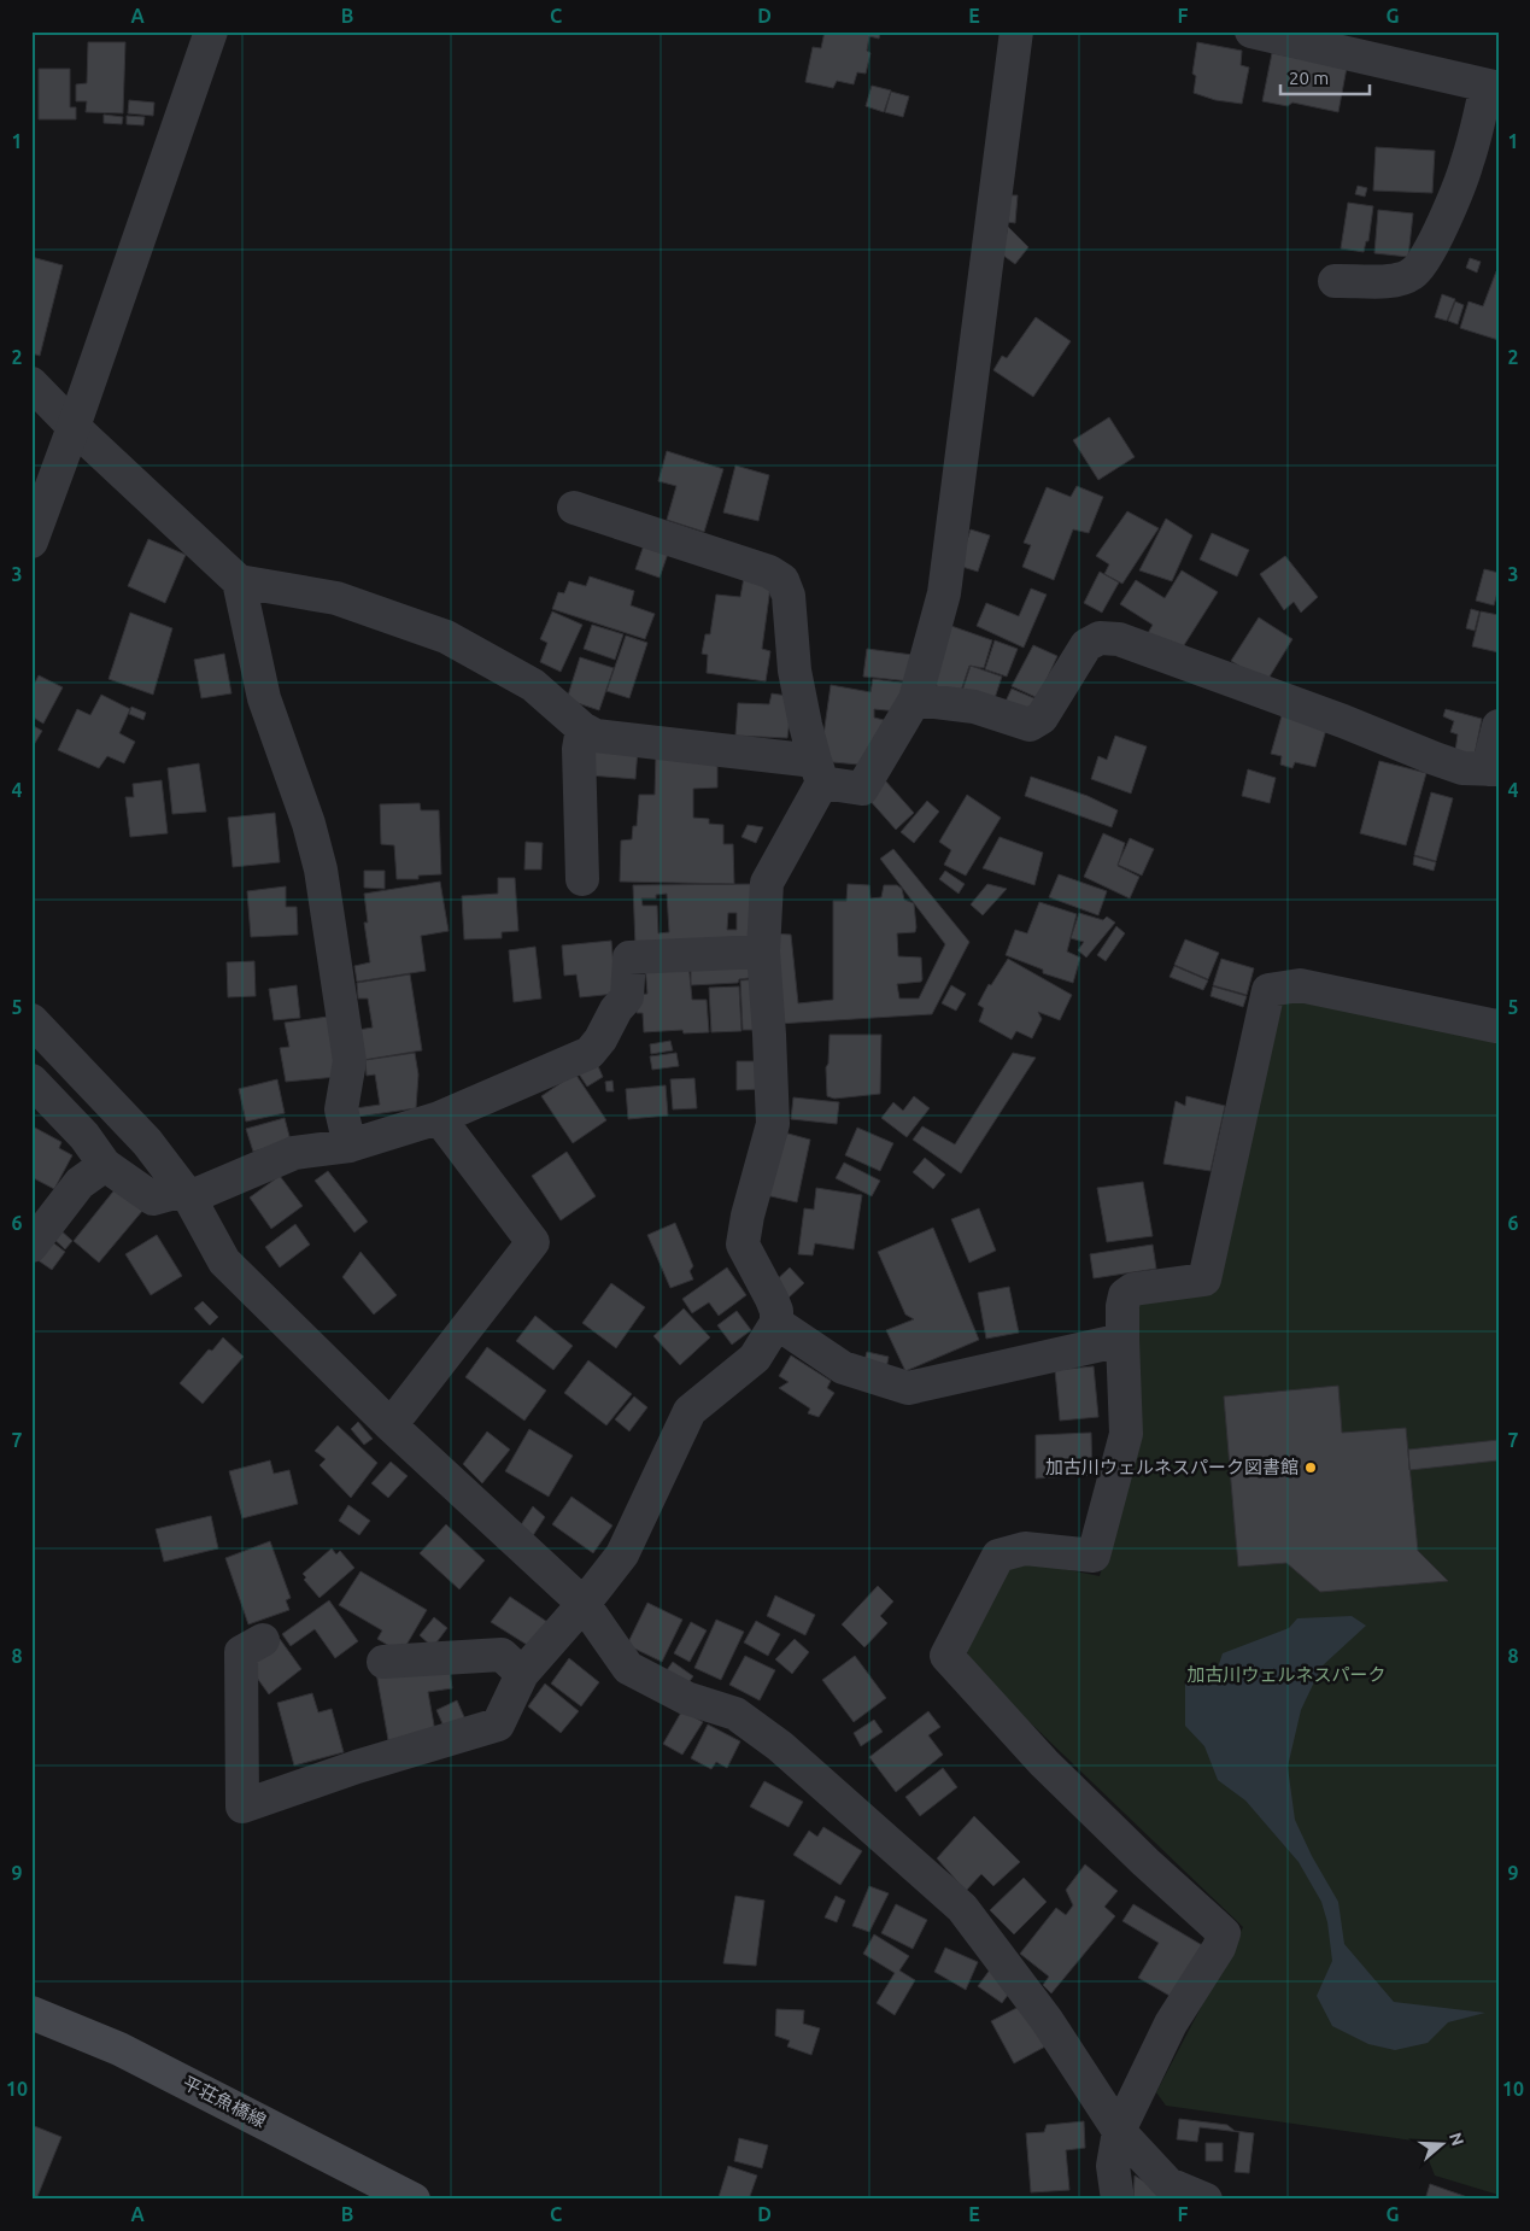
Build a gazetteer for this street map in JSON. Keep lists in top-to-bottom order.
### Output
{
  "streets": {
    "main road": ["平荘魚橋線"]
  },
  "parks": ["加古川ウェルネスパーク"],
  "places": ["加古川ウェルネスパーク図書館"],
  "scale_bar": "20 m",
  "north": "right",
  "grid": {
    "columns": [
      "A",
      "B",
      "C",
      "D",
      "E",
      "F",
      "G"
    ],
    "rows": [
      "1",
      "2",
      "3",
      "4",
      "5",
      "6",
      "7",
      "8",
      "9",
      "10"
    ]
  }
}
